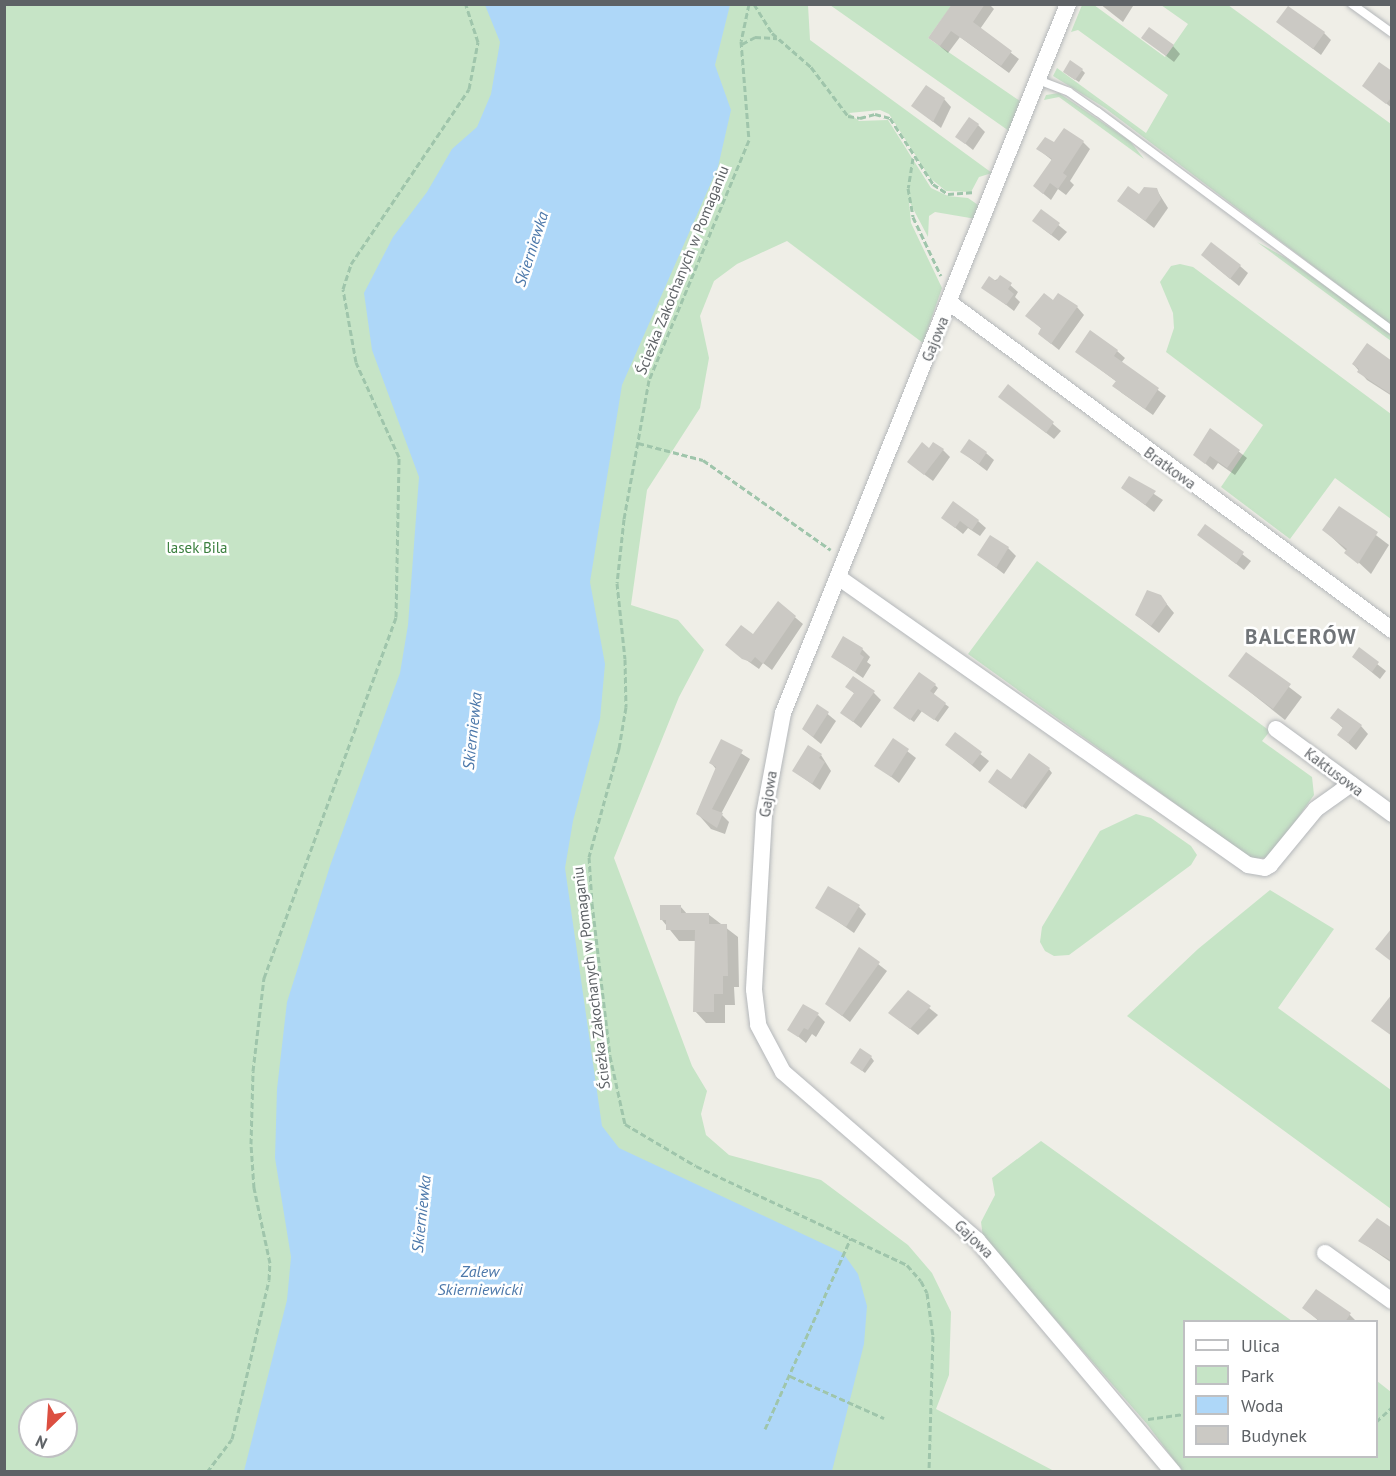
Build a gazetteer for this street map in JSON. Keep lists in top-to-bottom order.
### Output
{
  "streets": {
    "street": ["Gajowa", "Bratkowa", "Kaktusowa"],
    "path": ["Ścieżka Zakochanych w Pomaganiu"]
  },
  "crossings": [
    ["Gajowa", "Bratkowa"]
  ],
  "districts": ["BALCERÓW"],
  "water": ["Skierniewka", "Zalew Skierniewicki"],
  "parks": ["lasek Bila"],
  "legend": [
    "Ulica",
    "Park",
    "Woda",
    "Budynek"
  ],
  "north": "bottom left"
}
